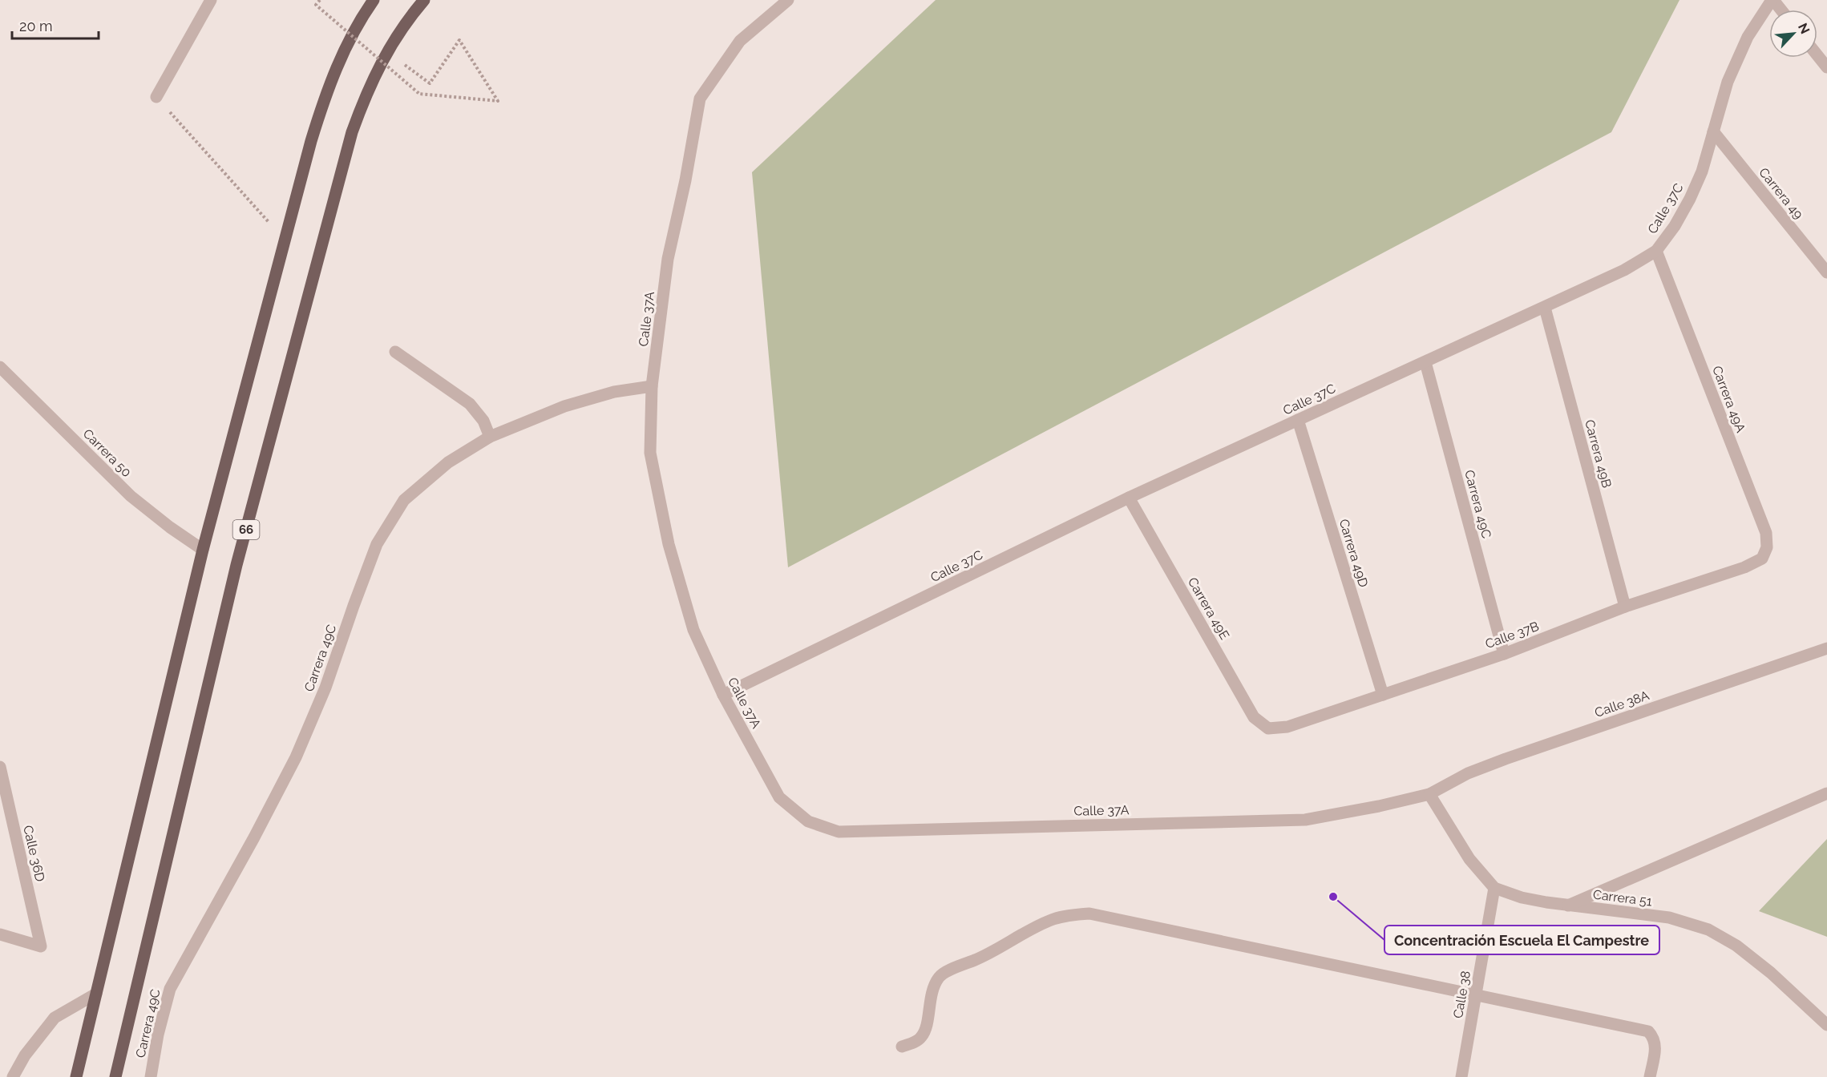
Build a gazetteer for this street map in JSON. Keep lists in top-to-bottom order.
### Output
{
  "streets": {
    "main road": ["66"],
    "street": [
      "Carrera 49",
      "Calle 37C",
      "Calle 37A",
      "Carrera 49A",
      "Carrera 50",
      "Carrera 49B",
      "Carrera 49C",
      "Carrera 49D",
      "Carrera 49E",
      "Calle 37B",
      "Calle 38A",
      "Calle 36D",
      "Carrera 51",
      "Calle 38"
    ]
  },
  "crossings": [
    ["Carrera 49", "Calle 37C"],
    ["Calle 37C", "Calle 37A"],
    ["Calle 37C", "Carrera 49A"],
    ["Calle 37C", "Carrera 49B"],
    ["Calle 37C", "Carrera 49C"],
    ["Calle 37C", "Carrera 49D"],
    ["Calle 37C", "Carrera 49E"],
    ["Calle 37A", "Carrera 49C"],
    ["Calle 37A", "Calle 38A"],
    ["Calle 37A", "Carrera 51"],
    ["Carrera 49A", "Calle 37B"],
    ["Carrera 49B", "Calle 37B"],
    ["Carrera 49C", "Calle 37B"],
    ["Carrera 49D", "Calle 37B"],
    ["Carrera 49E", "Calle 37B"],
    ["Calle 38A", "Carrera 51"],
    ["Carrera 51", "Calle 38"]
  ],
  "places": ["Concentración Escuela El Campestre"],
  "scale_bar": "20 m",
  "north": "top right"
}
